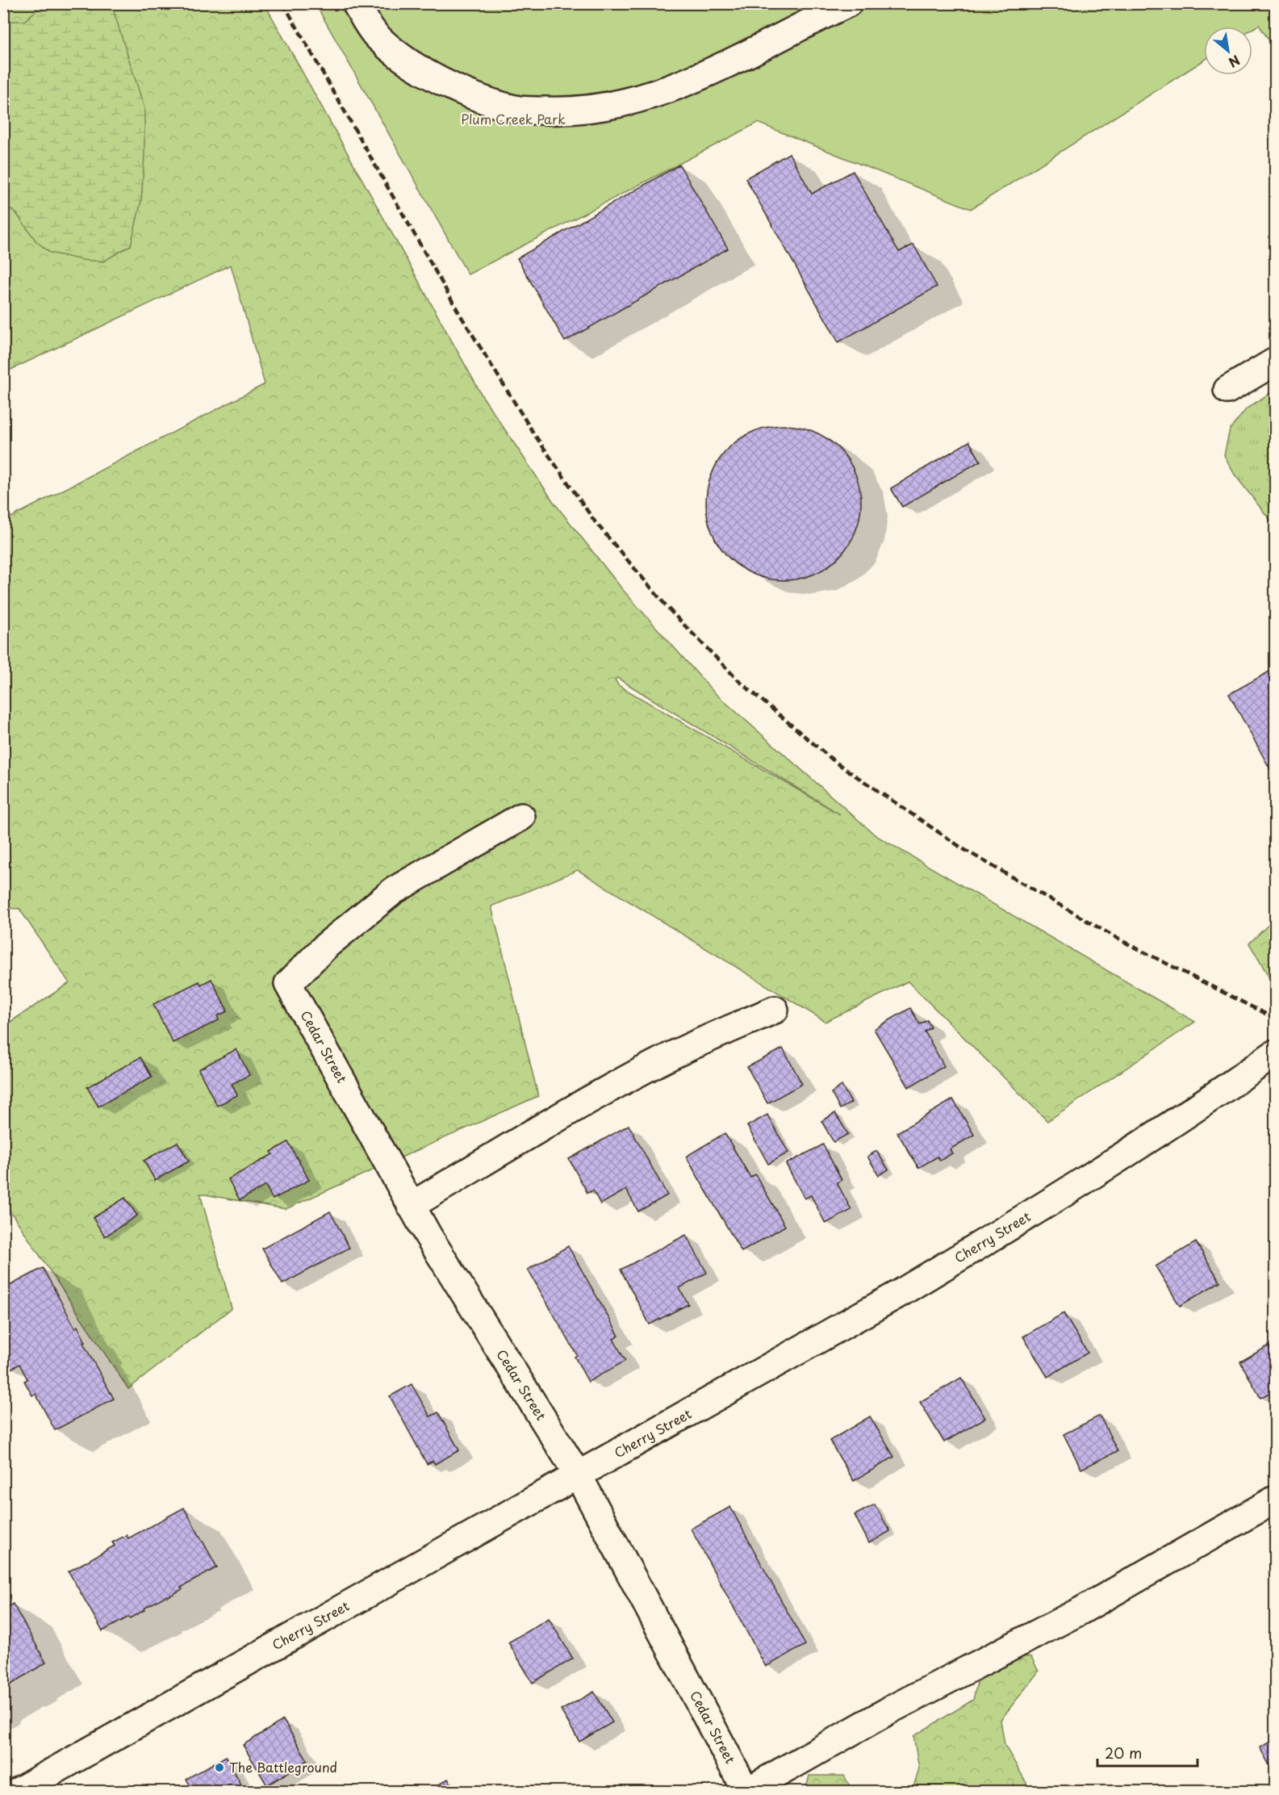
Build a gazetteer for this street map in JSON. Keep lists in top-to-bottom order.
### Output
{
  "streets": {
    "street": ["Cedar Street", "Cherry Street"]
  },
  "crossings": [
    ["Cedar Street", "Cherry Street"]
  ],
  "parks": ["Plum Creek Park"],
  "places": ["The Battleground"],
  "scale_bar": "20 m",
  "north": "bottom right"
}
